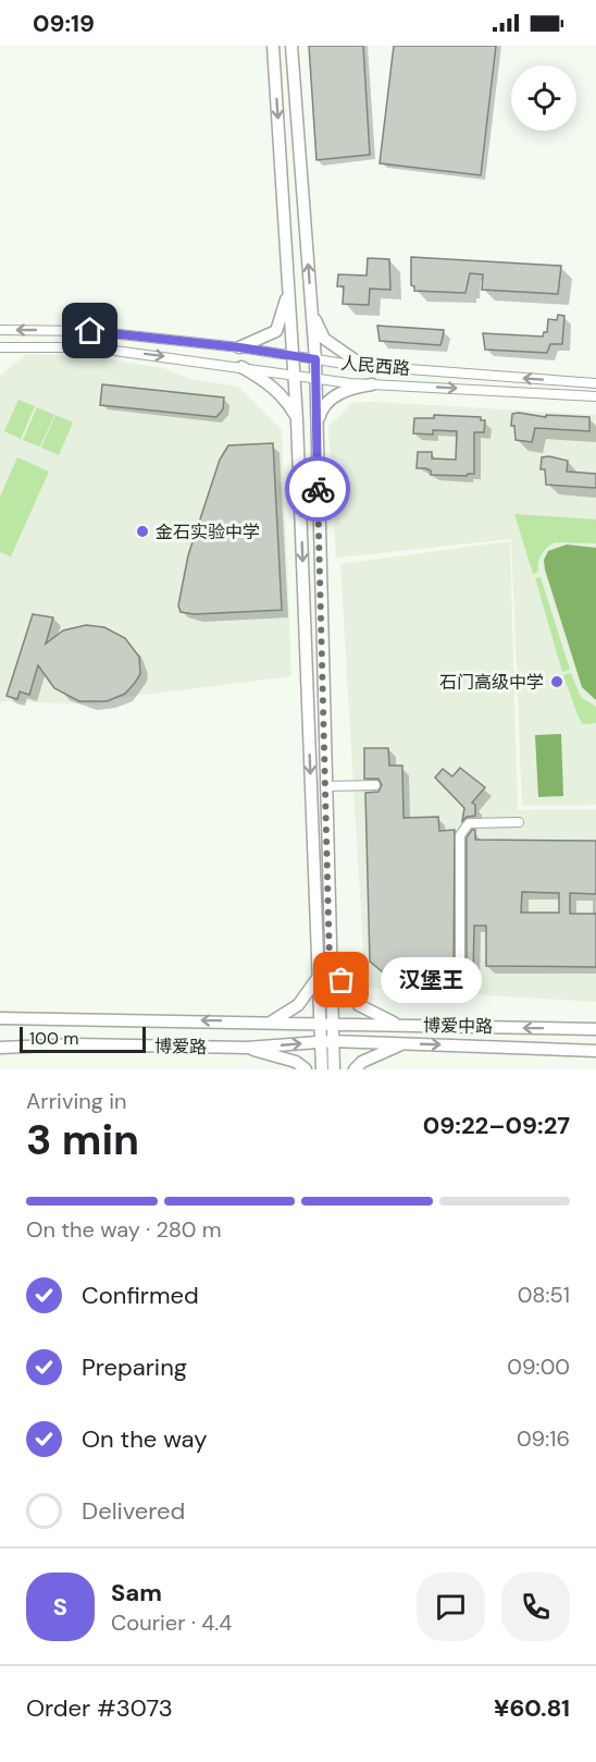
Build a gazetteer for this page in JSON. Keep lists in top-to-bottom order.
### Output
{
  "streets": {
    "main road": ["博爱中路", "博爱路"],
    "street": ["人民西路"]
  },
  "crossings": [
    ["博爱中路", "博爱路"]
  ],
  "places": ["金石实验中学", "石门高级中学", "汉堡王"],
  "scale_bar": "100 m",
  "page": {
    "status": "09:19",
    "bubble": "汉堡王",
    "scale": "100 m",
    "heading": ["3 min", "Arriving in", "09:22–09:27"],
    "panel": [
      "Sam",
      "Courier · 4.4",
      "Order #3073",
      "¥60.81"
    ],
    "bar": "On the way · 280 m",
    "list": [
      ["Confirmed", "08:51"],
      ["Preparing", "09:00"],
      ["On the way", "09:16"],
      "Delivered"
    ],
    "round": "S"
  }
}
